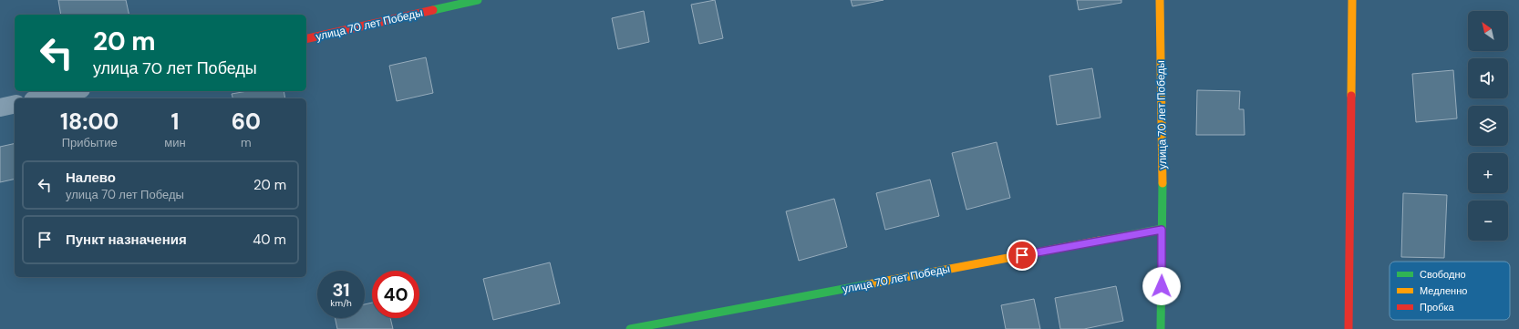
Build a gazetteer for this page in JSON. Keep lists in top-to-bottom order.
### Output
{
  "streets": {
    "street": ["улица 70 лет Победы"]
  },
  "legend": ["Свободно", "Медленно", "Пробка"],
  "north": "top left",
  "page": {
    "map_buttons": ["+", "−"],
    "turn": ["20 m", "улица 70 лет Победы"],
    "eta": [
      "18:00",
      "Прибытие",
      "1",
      "мин",
      "60",
      "m"
    ],
    "list": [
      {
        "name": "Налево",
        "note": "улица 70 лет Победы",
        "value": "20 m"
      },
      {
        "name": "Пункт назначения",
        "value": "40 m"
      }
    ],
    "speed": "31 km/h",
    "limit": "40"
  }
}
